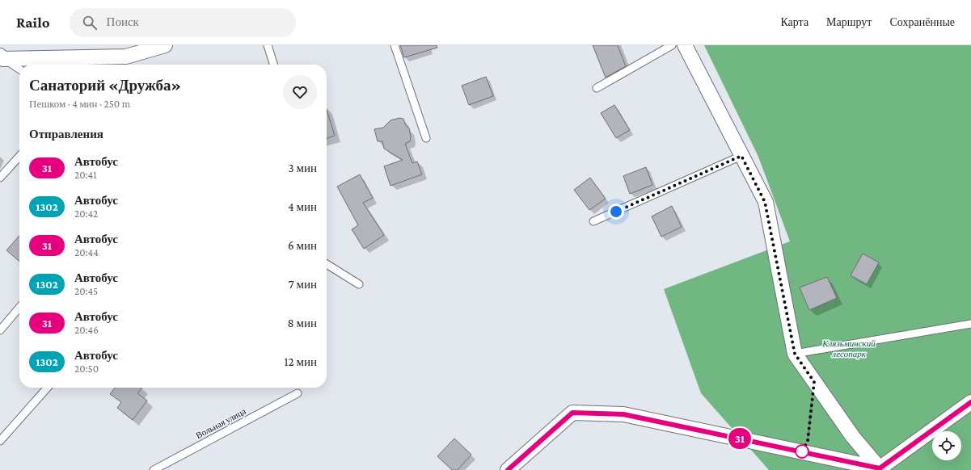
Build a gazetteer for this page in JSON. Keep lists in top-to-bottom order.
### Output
{
  "streets": {
    "lane": ["Вольная улица"]
  },
  "parks": ["Клязьминский лесопарк"],
  "lines": ["bus line 31"],
  "page": {
    "header": "Railo",
    "search": "Поиск",
    "nav": ["Карта", "Маршрут", "Сохранённые"],
    "on_map": "31",
    "heading": [
      ["Санаторий «Дружба»", "Пешком · 4 мин · 250 m"],
      "Отправления"
    ],
    "list": [
      {
        "mark": "31",
        "name": "Автобус",
        "note": "20:41",
        "value": "3 мин"
      },
      {
        "mark": "1302",
        "name": "Автобус",
        "note": "20:42",
        "value": "4 мин"
      },
      {
        "mark": "31",
        "name": "Автобус",
        "note": "20:44",
        "value": "6 мин"
      },
      {
        "mark": "1302",
        "name": "Автобус",
        "note": "20:45",
        "value": "7 мин"
      },
      {
        "mark": "31",
        "name": "Автобус",
        "note": "20:46",
        "value": "8 мин"
      },
      {
        "mark": "1302",
        "name": "Автобус",
        "note": "20:50",
        "value": "12 мин"
      }
    ]
  }
}
